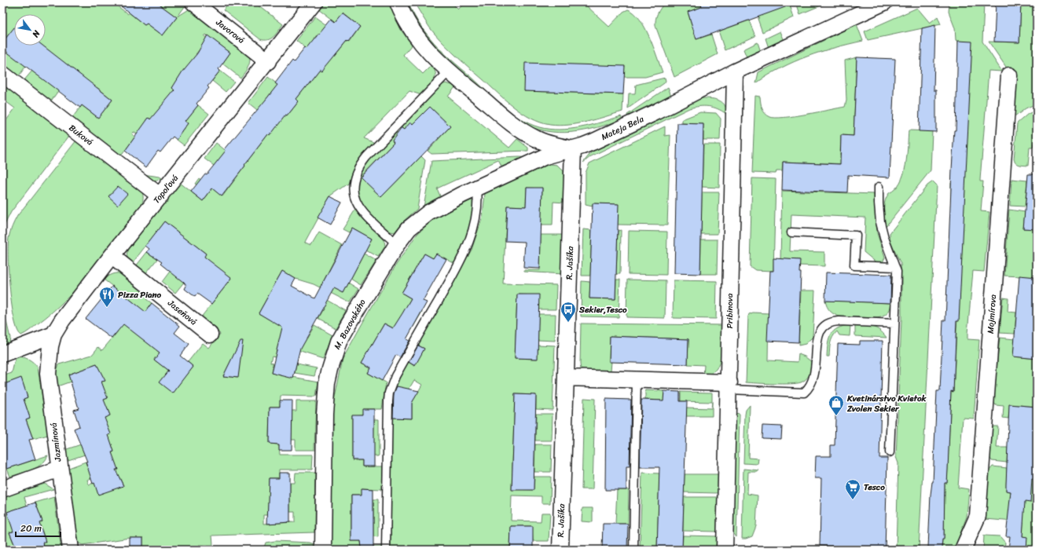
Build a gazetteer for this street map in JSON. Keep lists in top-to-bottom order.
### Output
{
  "streets": {
    "street": [
      "Javorová",
      "Mateja Bela",
      "Buková",
      "Topoľová",
      "R. Jašíka",
      "Pribinova",
      "Jaseňová",
      "Mojmírova",
      "M. Bazovského",
      "Jazmínová"
    ]
  },
  "crossings": [
    ["Javorová", "Topoľová"],
    ["Mateja Bela", "R. Jašíka"],
    ["Mateja Bela", "Pribinova"],
    ["Mateja Bela", "M. Bazovského"],
    ["Buková", "Topoľová"],
    ["Topoľová", "Jaseňová"],
    ["Topoľová", "Jazmínová"],
    ["R. Jašíka", "M. Bazovského"]
  ],
  "places": {
    "restaurant": ["Pizza Piano"],
    "bus stop": ["Sekier,Tesco"],
    "shop": ["Kvetinárstvo Kvietok Zvolen Sekier"],
    "supermarket": ["Tesco"]
  },
  "scale_bar": "20 m",
  "north": "bottom right"
}
